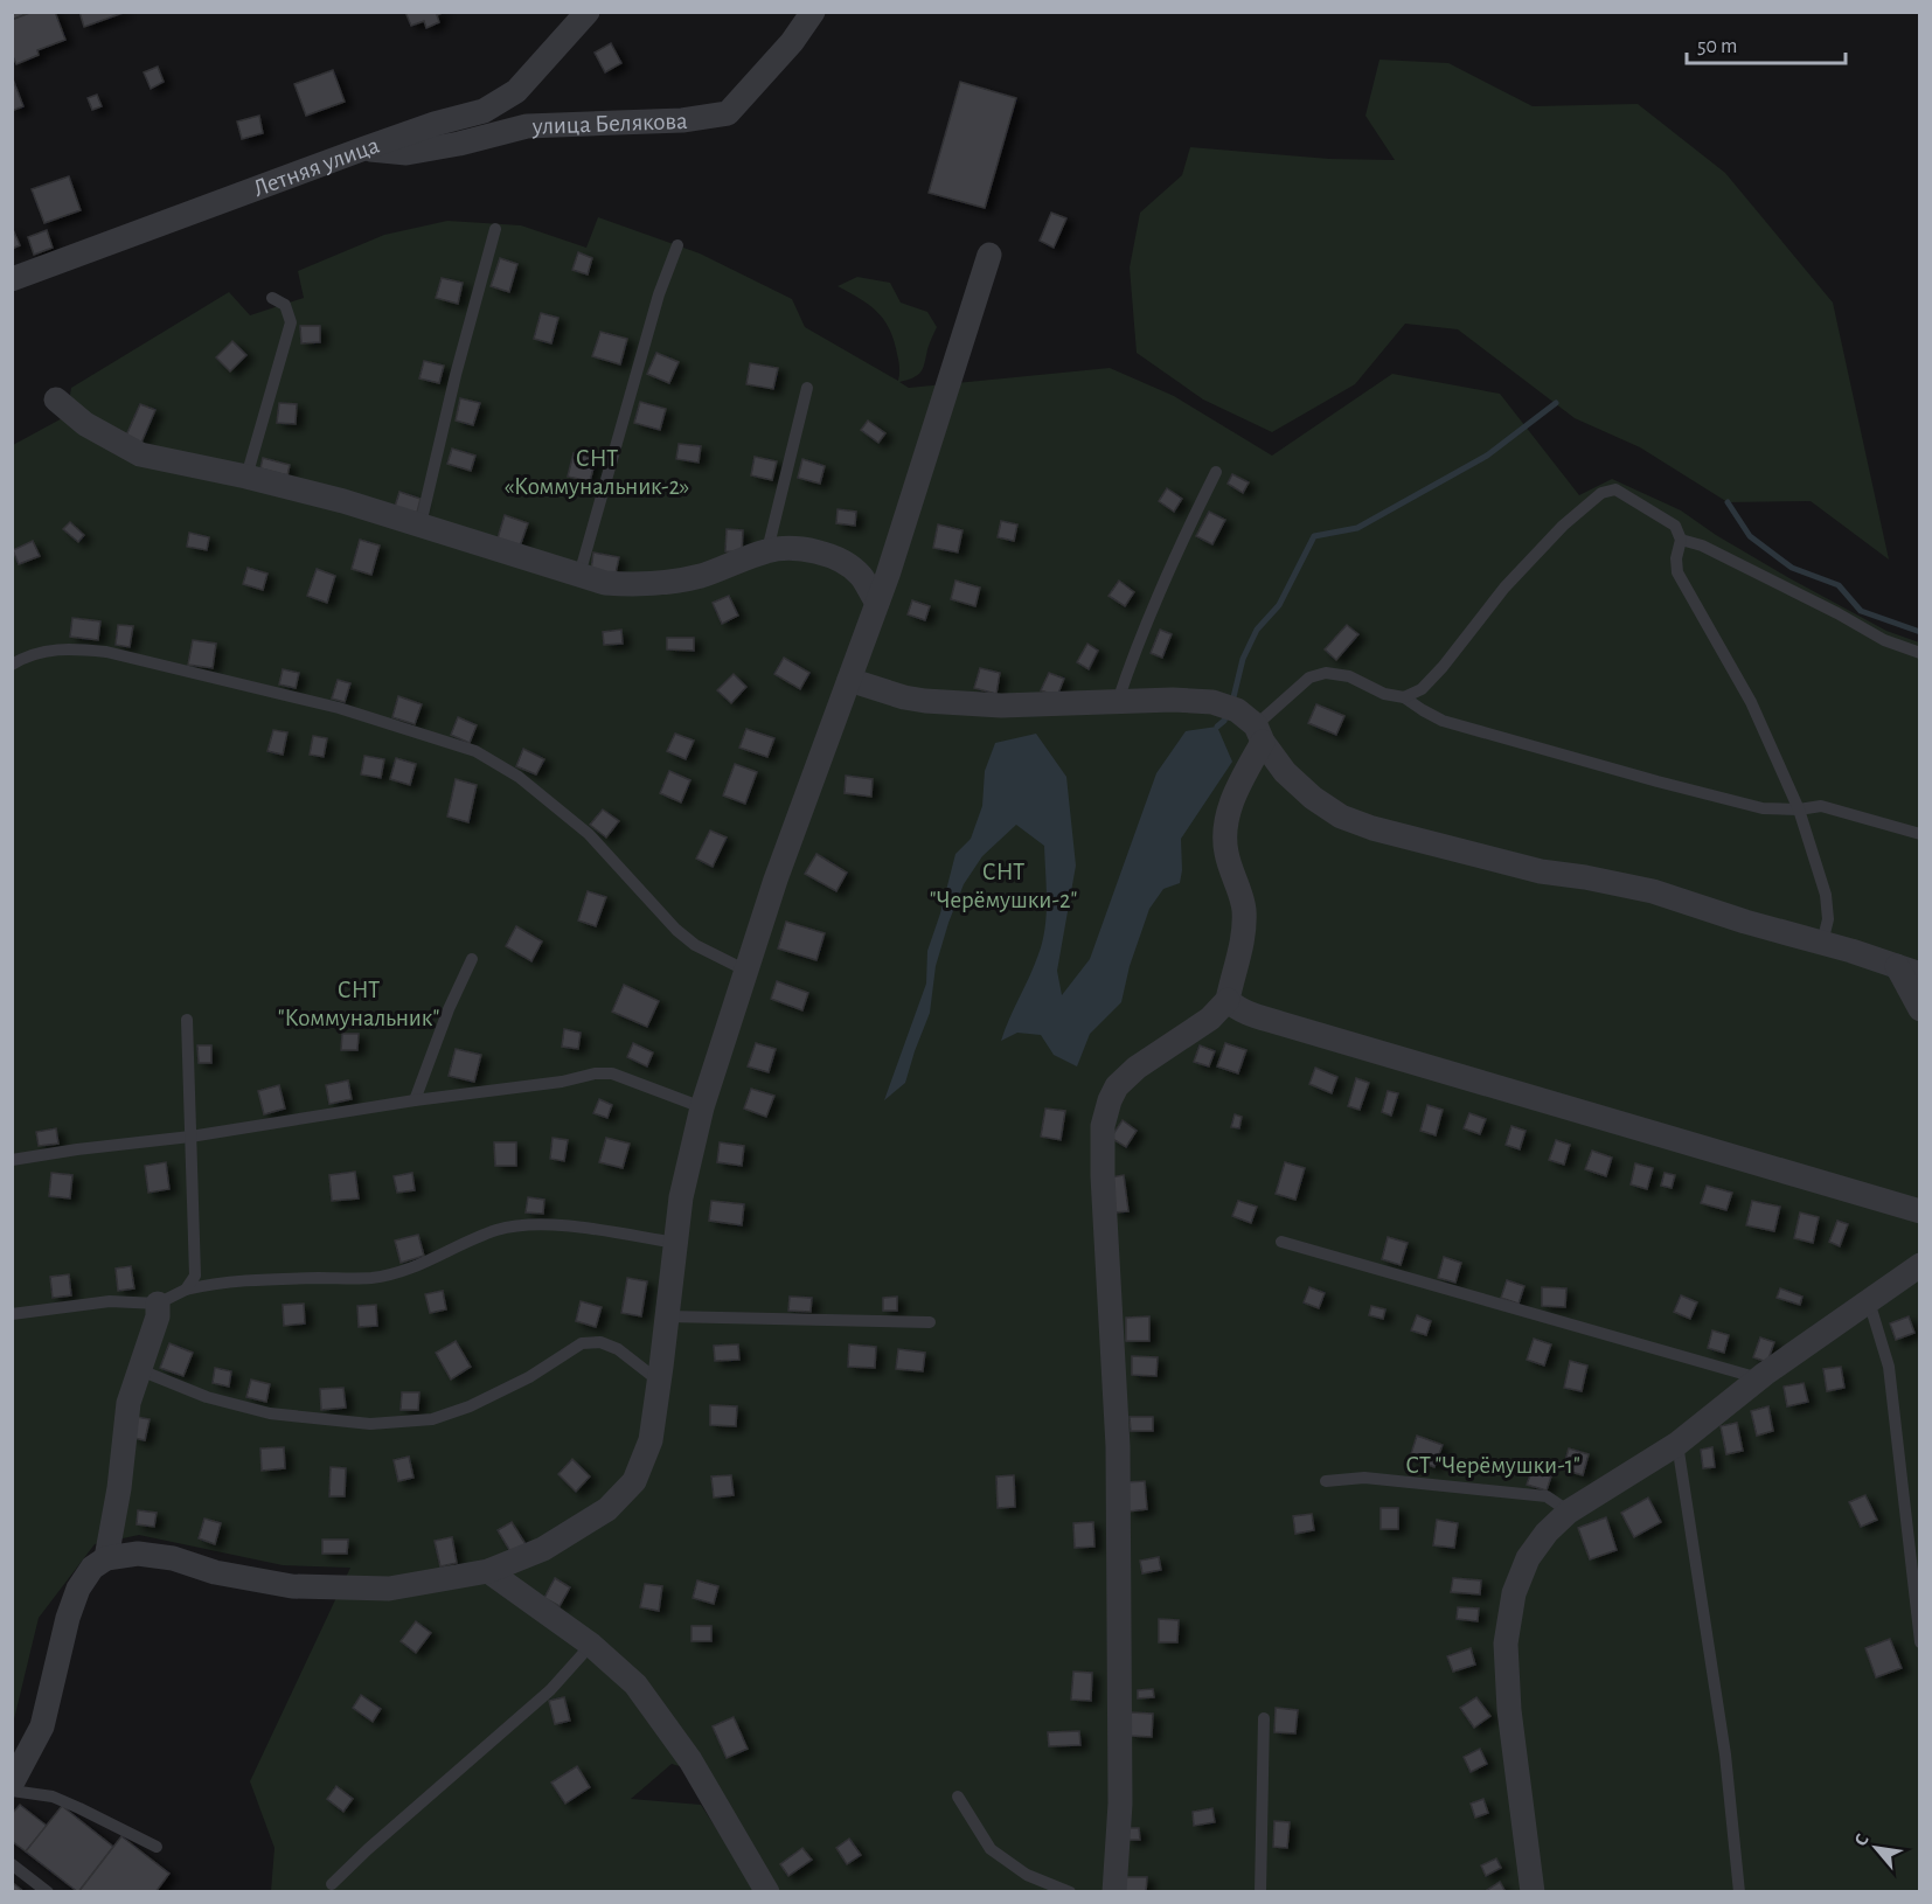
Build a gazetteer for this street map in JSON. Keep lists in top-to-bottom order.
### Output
{
  "streets": {
    "street": ["улица Белякова", "Летняя улица"]
  },
  "crossings": [
    ["улица Белякова", "Летняя улица"]
  ],
  "parks": [
    "СНТ «Коммунальник-2»",
    "СНТ \"Черёмушки-2\"",
    "СНТ \"Коммунальник\"",
    "СТ \"Черёмушки-1\""
  ],
  "scale_bar": "50 m",
  "north": "top left"
}
